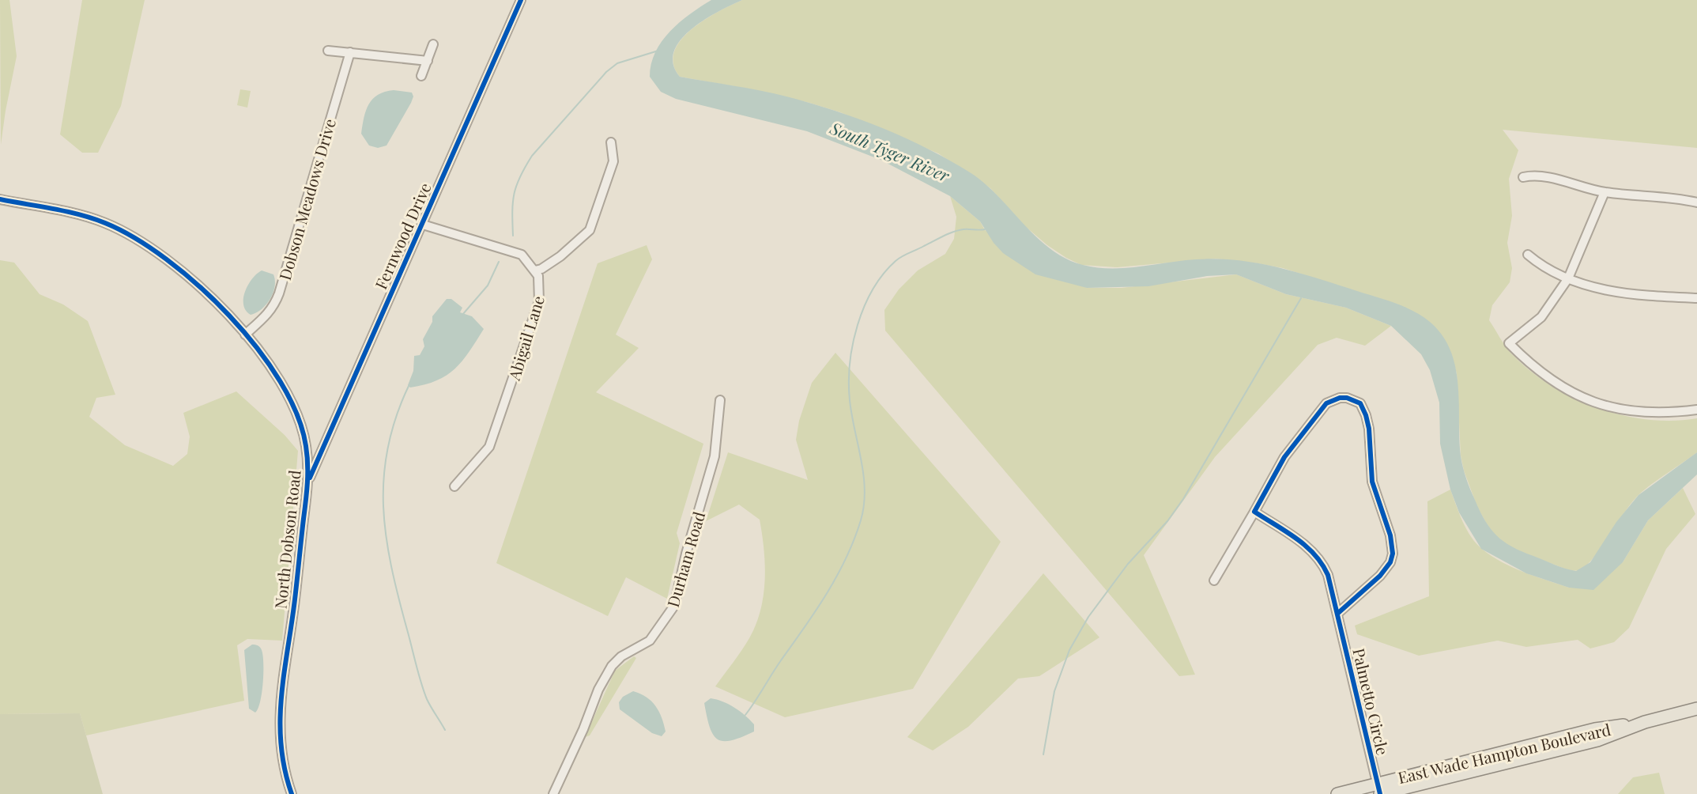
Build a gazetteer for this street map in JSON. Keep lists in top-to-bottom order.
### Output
{
  "streets": {
    "main road": ["East Wade Hampton Boulevard"],
    "street": [
      "Dobson Meadows Drive",
      "Fernwood Drive",
      "Abigail Lane",
      "North Dobson Road",
      "Durham Road",
      "Palmetto Circle"
    ]
  },
  "crossings": [
    ["Dobson Meadows Drive", "North Dobson Road"],
    ["Fernwood Drive", "North Dobson Road"],
    ["Palmetto Circle", "East Wade Hampton Boulevard"]
  ],
  "water": ["South Tyger River"]
}
